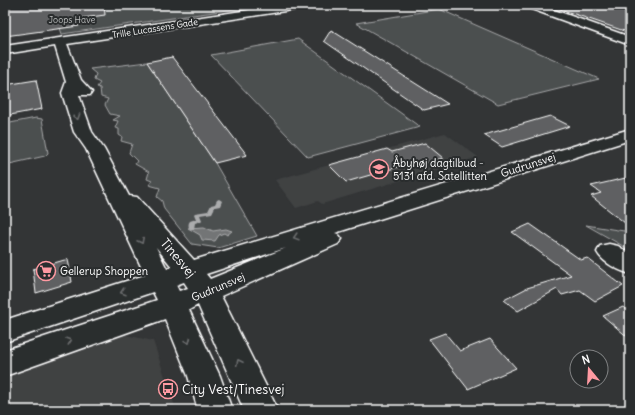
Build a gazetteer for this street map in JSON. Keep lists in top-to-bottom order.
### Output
{
  "streets": {
    "street": ["Trille Lucassens Gade", "Gudrunsvej", "Tinesvej"]
  },
  "crossings": [
    ["Trille Lucassens Gade", "Tinesvej"],
    ["Gudrunsvej", "Tinesvej"]
  ],
  "parks": ["Joops Have"],
  "places": {
    "school or university": ["Åbyhøj dagtilbud - 5131 afd. Satellitten"],
    "supermarket": ["Gellerup Shoppen"],
    "bus stop": ["City Vest/Tinesvej"]
  },
  "north": "top"
}
